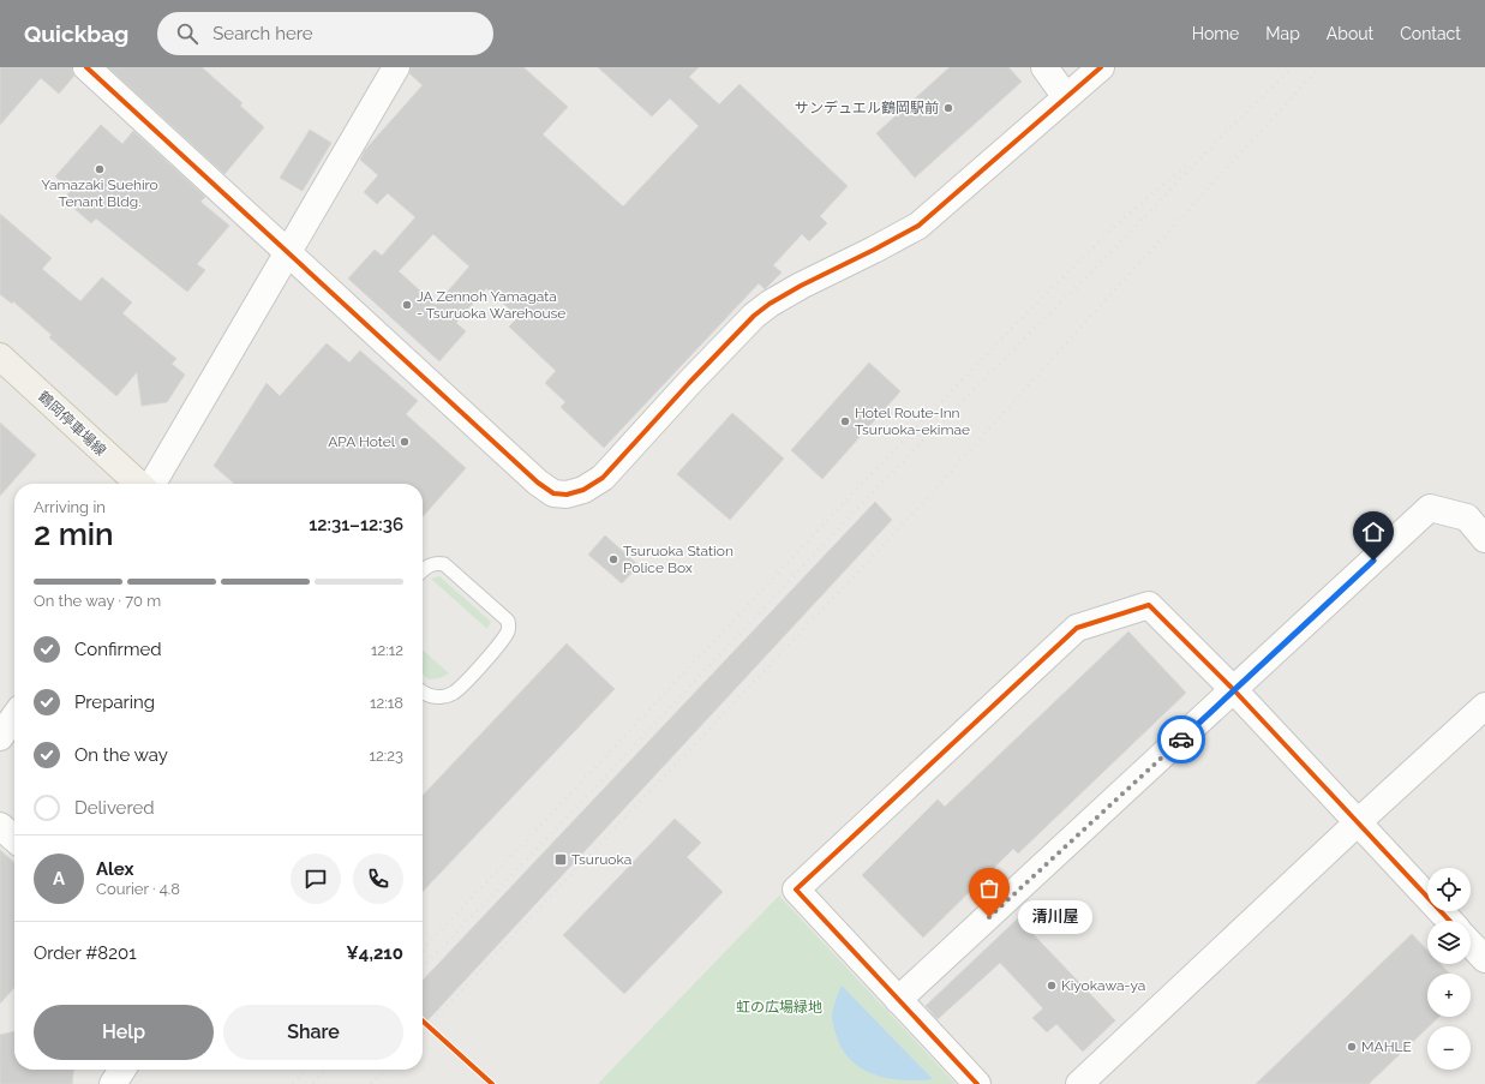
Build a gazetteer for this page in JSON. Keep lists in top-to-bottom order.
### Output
{
  "streets": {
    "main road": ["鶴岡停車場線"]
  },
  "parks": ["虹の広場緑地"],
  "places": {
    "other": [
      "サンデュエル鶴岡駅前",
      "Yamazaki Suehiro Tenant Bldg.",
      "JA Zennoh Yamagata - Tsuruoka Warehouse",
      "Hotel Route-Inn Tsuruoka-ekimae",
      "APA Hotel",
      "Tsuruoka Station Police Box",
      "清川屋",
      "Kiyokawa-ya",
      "MAHLE"
    ],
    "transit": ["Tsuruoka"]
  },
  "page": {
    "header": "Quickbag",
    "search": "Search here",
    "nav": [
      "Home",
      "Map",
      "About",
      "Contact"
    ],
    "heading": ["2 min", "Arriving in", "12:31–12:36"],
    "panel": [
      "Alex",
      "Courier · 4.8",
      "Order #8201",
      "¥4,210"
    ],
    "bar": "On the way · 70 m",
    "list": [
      ["Confirmed", "12:12"],
      ["Preparing", "12:18"],
      ["On the way", "12:23"],
      "Delivered"
    ],
    "round": "A",
    "map_buttons": ["+", "−"],
    "bubble": "清川屋",
    "buttons": ["Help", "Share"]
  }
}
